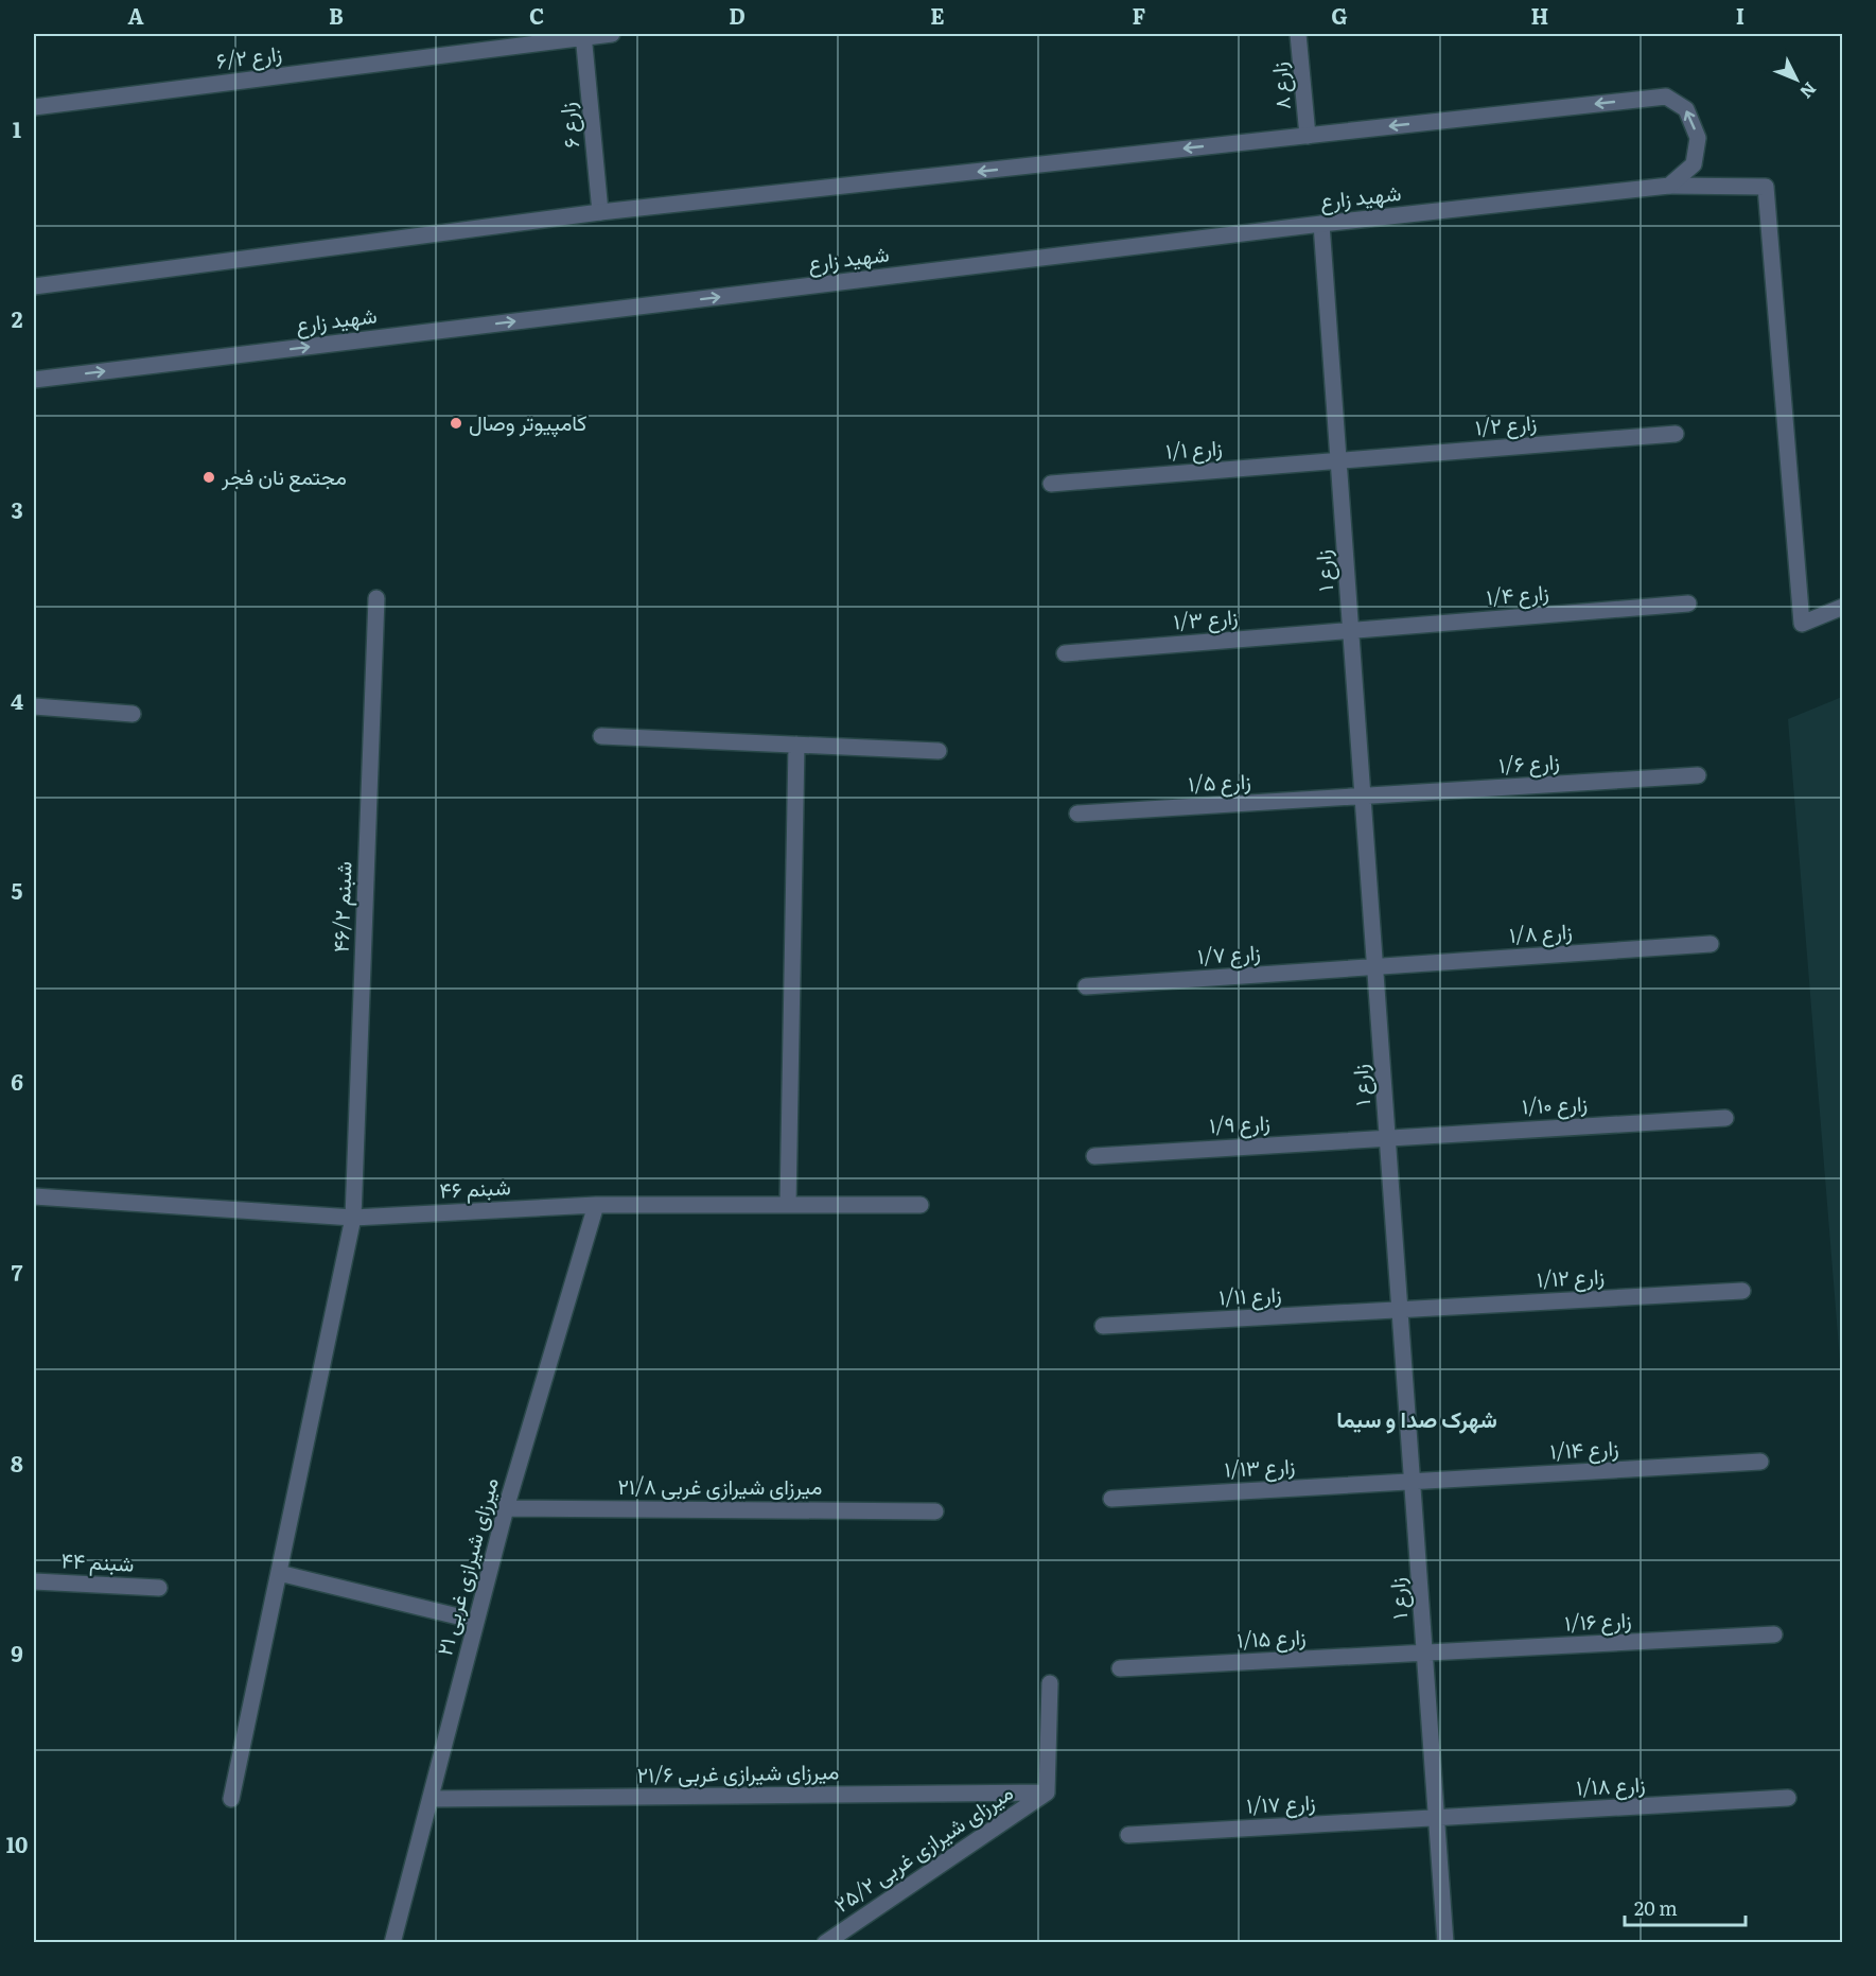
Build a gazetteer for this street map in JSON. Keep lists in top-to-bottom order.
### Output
{
  "streets": {
    "street": [
      "۶/۲ زارع",
      "۸ زارع",
      "۶ زارع",
      "شهید زارع",
      "۱/۲ زارع",
      "۱/۱ زارع",
      "۱ زارع",
      "۱/۴ زارع",
      "۱/۳ زارع",
      "۱/۶ زارع",
      "۱/۵ زارع",
      "۴۶/۲ شبنم",
      "۱/۸ زارع",
      "۱/۷ زارع",
      "۱/۱۰ زارع",
      "۱/۹ زارع",
      "۴۶ شبنم",
      "۱/۱۲ زارع",
      "۱/۱۱ زارع",
      "۱/۱۴ زارع",
      "۱/۱۳ زارع",
      "۲۱/۸ میرزای شیرازی غربی",
      "شبنم ۴۴",
      "۲۱ میرزای شیرازی غربی",
      "۱/۱۶ زارع",
      "۱/۱۵ زارع",
      "۲۱/۶ میرزای شیرازی غربی",
      "۱/۱۸ زارع",
      "۱/۱۷ زارع",
      "۲۵/۲ میرزای شیرازی غربی"
    ]
  },
  "crossings": [
    ["۶/۲ زارع", "۶ زارع"],
    ["شهید زارع", "۱ زارع"],
    ["۱/۲ زارع", "۱/۱ زارع"],
    ["۱/۲ زارع", "۱ زارع"],
    ["۱/۱ زارع", "۱ زارع"],
    ["۱ زارع", "۱/۴ زارع"],
    ["۱ زارع", "۱/۳ زارع"],
    ["۱ زارع", "۱/۶ زارع"],
    ["۱ زارع", "۱/۵ زارع"],
    ["۱ زارع", "۱/۸ زارع"],
    ["۱ زارع", "۱/۷ زارع"],
    ["۱ زارع", "۱/۱۰ زارع"],
    ["۱ زارع", "۱/۹ زارع"],
    ["۱ زارع", "۱/۱۲ زارع"],
    ["۱ زارع", "۱/۱۱ زارع"],
    ["۱ زارع", "۱/۱۴ زارع"],
    ["۱ زارع", "۱/۱۳ زارع"],
    ["۱ زارع", "۱/۱۶ زارع"],
    ["۱ زارع", "۱/۱۵ زارع"],
    ["۱ زارع", "۱/۱۸ زارع"],
    ["۱ زارع", "۱/۱۷ زارع"],
    ["۱/۴ زارع", "۱/۳ زارع"],
    ["۱/۶ زارع", "۱/۵ زارع"],
    ["۴۶/۲ شبنم", "۴۶ شبنم"],
    ["۱/۸ زارع", "۱/۷ زارع"],
    ["۱/۱۰ زارع", "۱/۹ زارع"],
    ["۴۶ شبنم", "۲۱ میرزای شیرازی غربی"],
    ["۱/۱۲ زارع", "۱/۱۱ زارع"],
    ["۱/۱۴ زارع", "۱/۱۳ زارع"],
    ["۲۱/۸ میرزای شیرازی غربی", "۲۱ میرزای شیرازی غربی"],
    ["۲۱ میرزای شیرازی غربی", "۲۱/۶ میرزای شیرازی غربی"],
    ["۱/۱۶ زارع", "۱/۱۵ زارع"],
    ["۲۱/۶ میرزای شیرازی غربی", "۲۵/۲ میرزای شیرازی غربی"],
    ["۱/۱۸ زارع", "۱/۱۷ زارع"]
  ],
  "districts": ["شهرک صدا و سیما"],
  "places": ["کامپیوتر وصال", "مجتمع نان فجر"],
  "scale_bar": "20 m",
  "north": "bottom right",
  "grid": {
    "columns": [
      "A",
      "B",
      "C",
      "D",
      "E",
      "F",
      "G",
      "H",
      "I"
    ],
    "rows": [
      "1",
      "2",
      "3",
      "4",
      "5",
      "6",
      "7",
      "8",
      "9",
      "10"
    ]
  }
}
